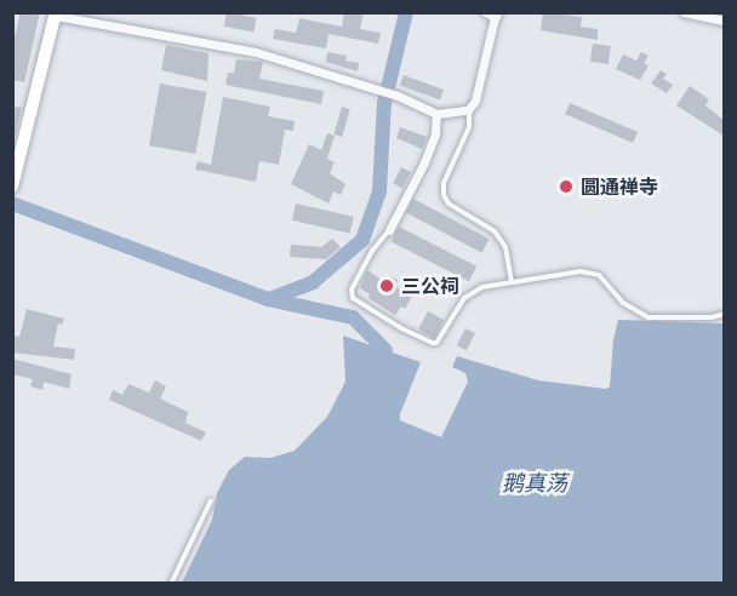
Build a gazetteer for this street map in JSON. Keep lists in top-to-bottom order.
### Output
{
  "water": ["鹅真荡"],
  "places": ["圆通禅寺", "三公祠"]
}
